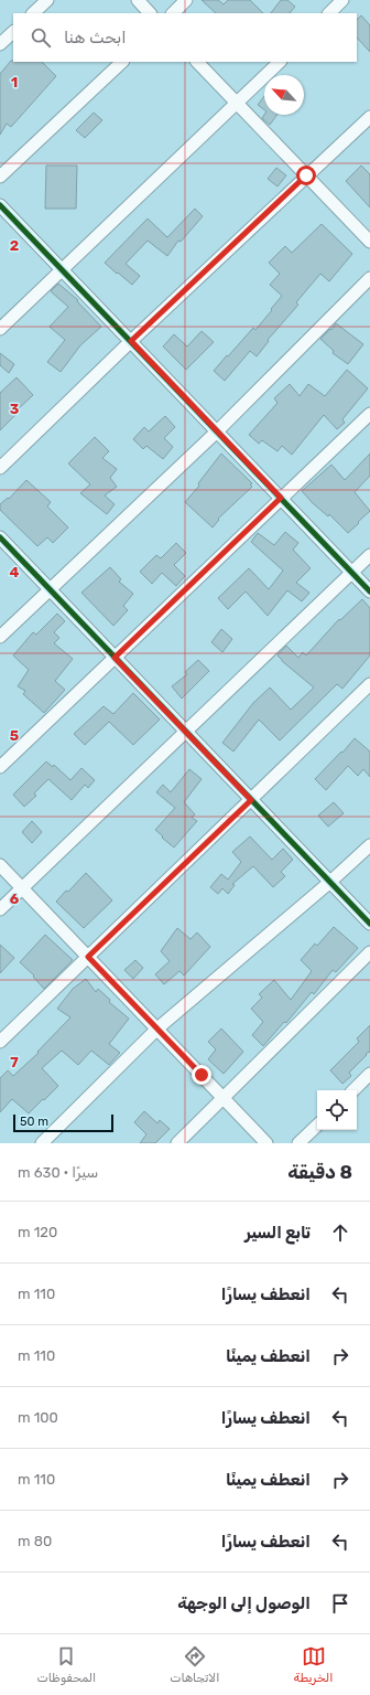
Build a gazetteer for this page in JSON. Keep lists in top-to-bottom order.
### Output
{
  "scale_bar": "50 m",
  "north": "top left",
  "page": {
    "search": "ابحث هنا",
    "scale": "50 m",
    "heading": ["8 دقيقة", "سيرًا · 630 m"],
    "list": [
      ["تابع السير", "120 m"],
      ["انعطف يسارًا", "110 m"],
      ["انعطف يمينًا", "110 m"],
      ["انعطف يسارًا", "100 m"],
      ["انعطف يمينًا", "110 m"],
      ["انعطف يسارًا", "80 m"],
      "الوصول إلى الوجهة"
    ],
    "nav": ["الخريطة", "الاتجاهات", "المحفوظات"]
  },
  "grid": {
    "rows": [
      "1",
      "2",
      "3",
      "4",
      "5",
      "6",
      "7"
    ]
  }
}
